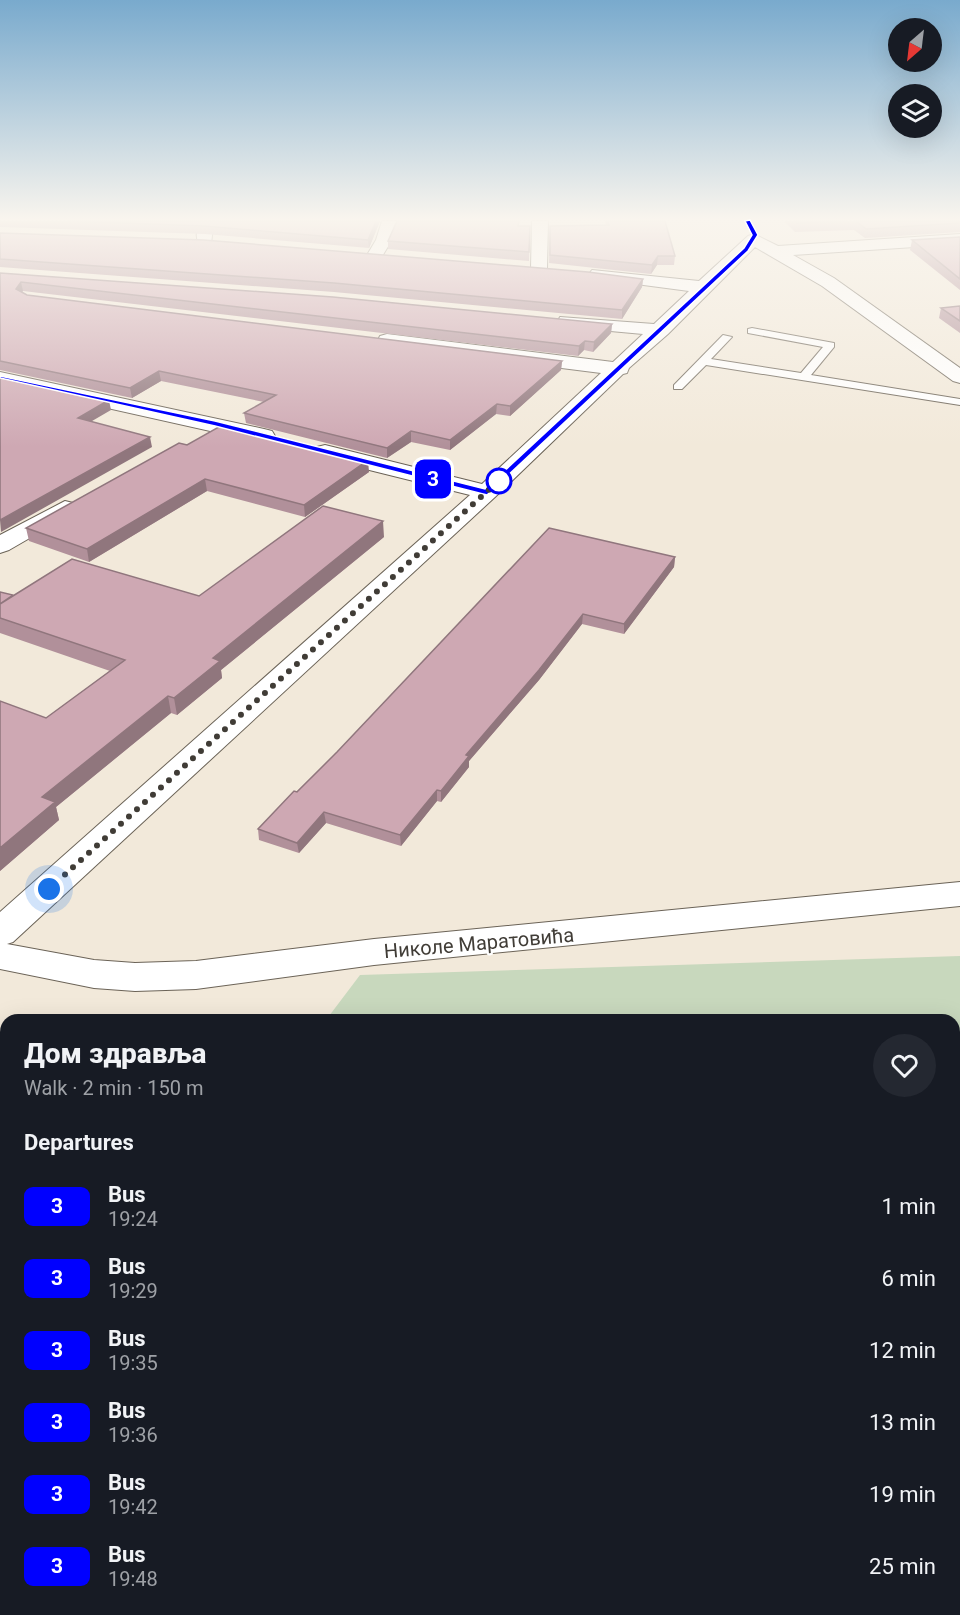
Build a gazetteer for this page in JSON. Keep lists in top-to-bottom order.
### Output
{
  "streets": {
    "street": ["Николе Маратовића"]
  },
  "lines": ["bus line 3"],
  "north": "bottom left",
  "page": {
    "on_map": "3",
    "heading": [
      ["Дом здравља", "Walk · 2 min · 150 m"],
      "Departures"
    ],
    "list": [
      {
        "mark": "3",
        "name": "Bus",
        "note": "19:24",
        "value": "1 min"
      },
      {
        "mark": "3",
        "name": "Bus",
        "note": "19:29",
        "value": "6 min"
      },
      {
        "mark": "3",
        "name": "Bus",
        "note": "19:35",
        "value": "12 min"
      },
      {
        "mark": "3",
        "name": "Bus",
        "note": "19:36",
        "value": "13 min"
      },
      {
        "mark": "3",
        "name": "Bus",
        "note": "19:42",
        "value": "19 min"
      },
      {
        "mark": "3",
        "name": "Bus",
        "note": "19:48",
        "value": "25 min"
      }
    ]
  }
}
